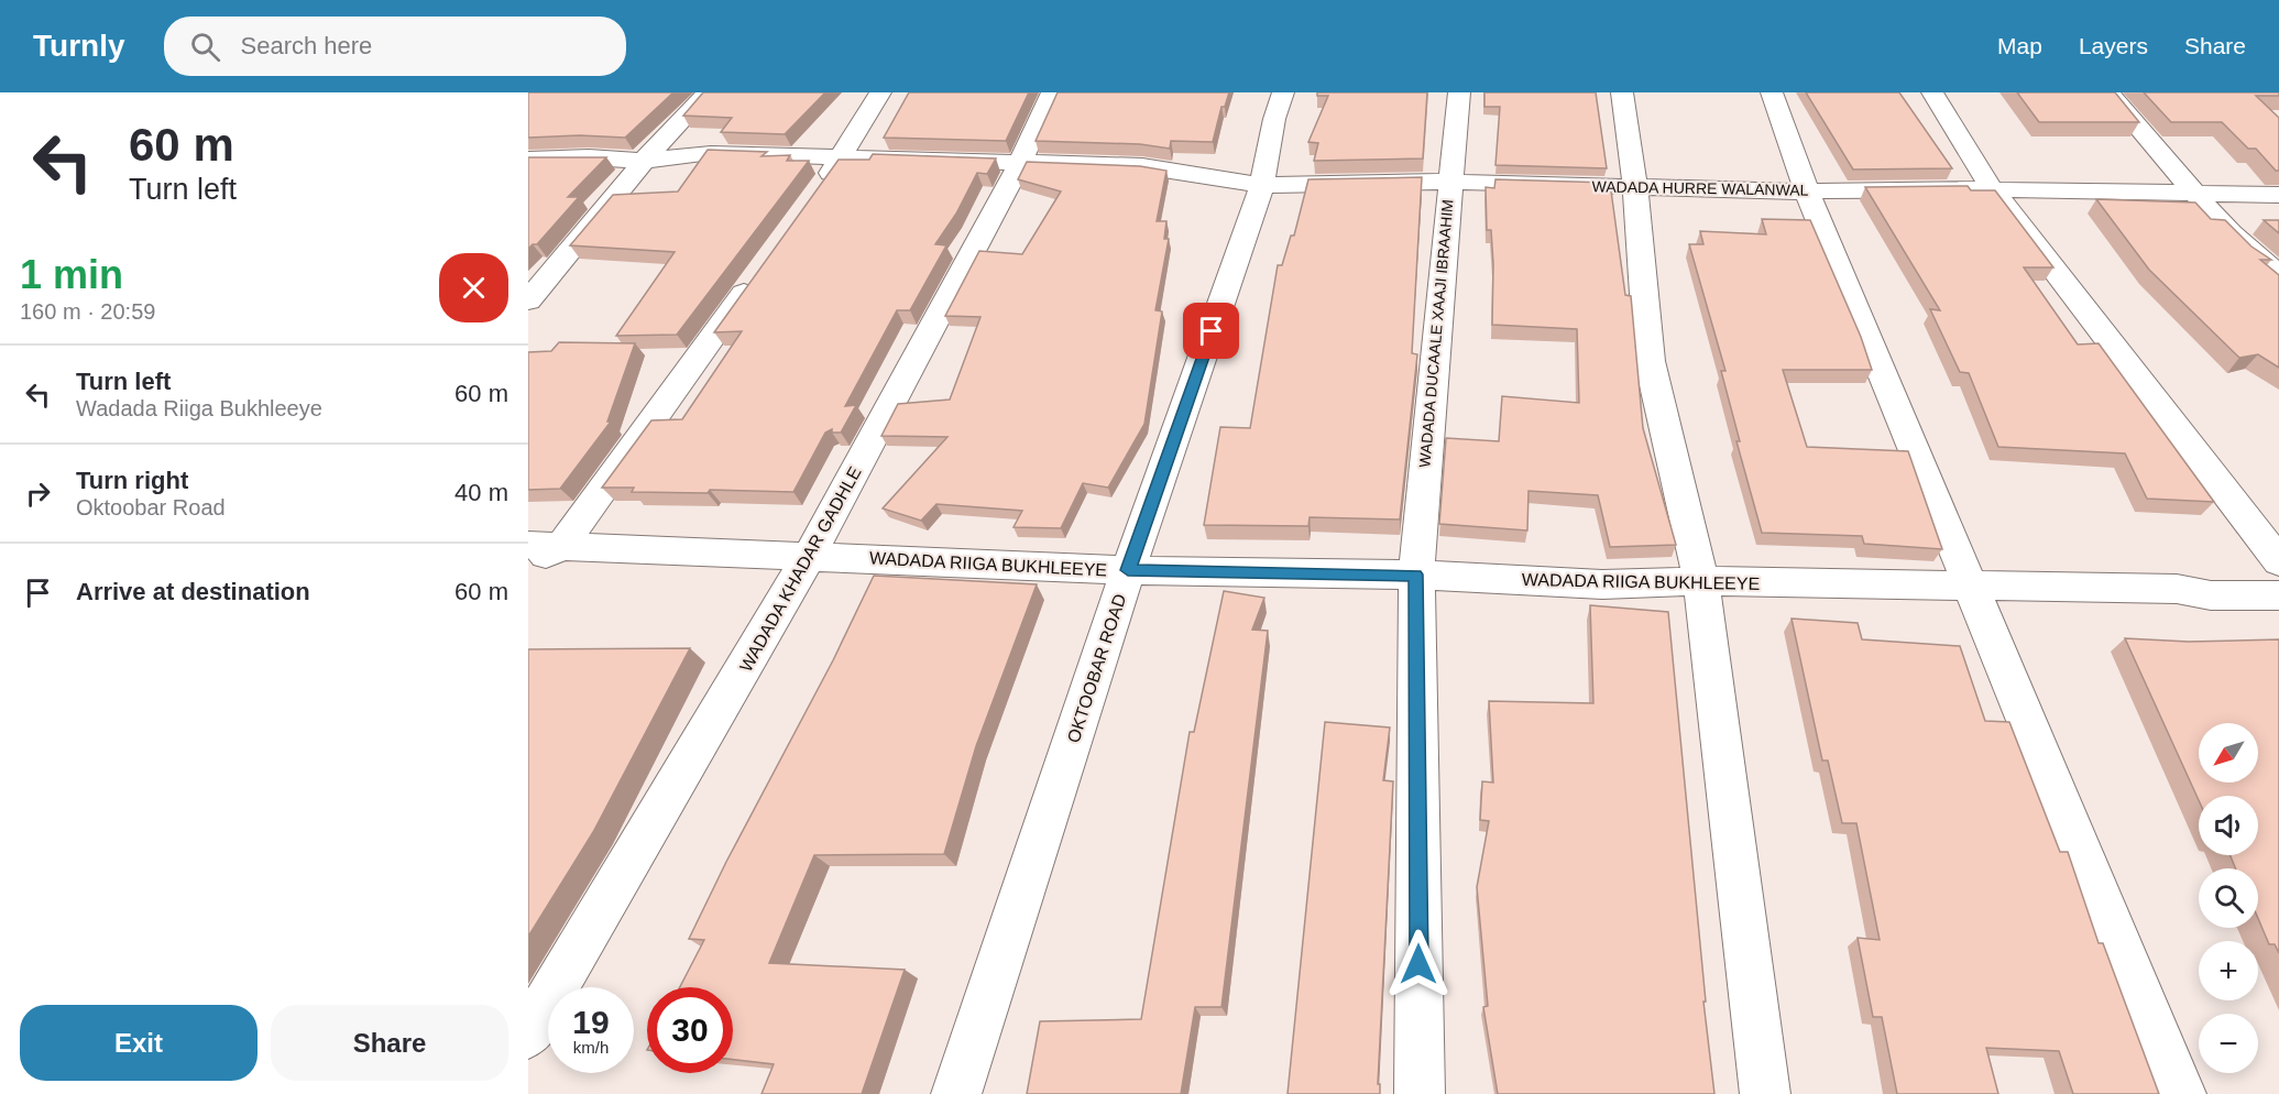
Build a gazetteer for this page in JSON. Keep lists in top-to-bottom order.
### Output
{
  "streets": {
    "street": [
      "WADADA HURRE WALANWAL",
      "WADADA DUCAALE XAAJI IBRAAHIM",
      "WADADA RIIGA BUKHLEEYE",
      "WADADA KHADAR GADHLE",
      "OKTOOBAR ROAD"
    ]
  },
  "crossings": [
    ["WADADA HURRE WALANWAL", "WADADA DUCAALE XAAJI IBRAAHIM"],
    ["WADADA HURRE WALANWAL", "WADADA KHADAR GADHLE"],
    ["WADADA HURRE WALANWAL", "OKTOOBAR ROAD"],
    ["WADADA DUCAALE XAAJI IBRAAHIM", "WADADA RIIGA BUKHLEEYE"],
    ["WADADA RIIGA BUKHLEEYE", "WADADA KHADAR GADHLE"],
    ["WADADA RIIGA BUKHLEEYE", "OKTOOBAR ROAD"]
  ],
  "north": "bottom left",
  "page": {
    "header": "Turnly",
    "search": "Search here",
    "nav": ["Map", "Layers", "Share"],
    "turn": ["60 m", "Turn left"],
    "heading": ["1 min", "160 m · 20:59"],
    "list": [
      {
        "name": "Turn left",
        "note": "Wadada Riiga Bukhleeye",
        "value": "60 m"
      },
      {
        "name": "Turn right",
        "note": "Oktoobar Road",
        "value": "40 m"
      },
      {
        "name": "Arrive at destination",
        "value": "60 m"
      }
    ],
    "map_buttons": ["+", "−"],
    "speed": "19 km/h",
    "limit": "30",
    "buttons": ["Exit", "Share"]
  }
}
